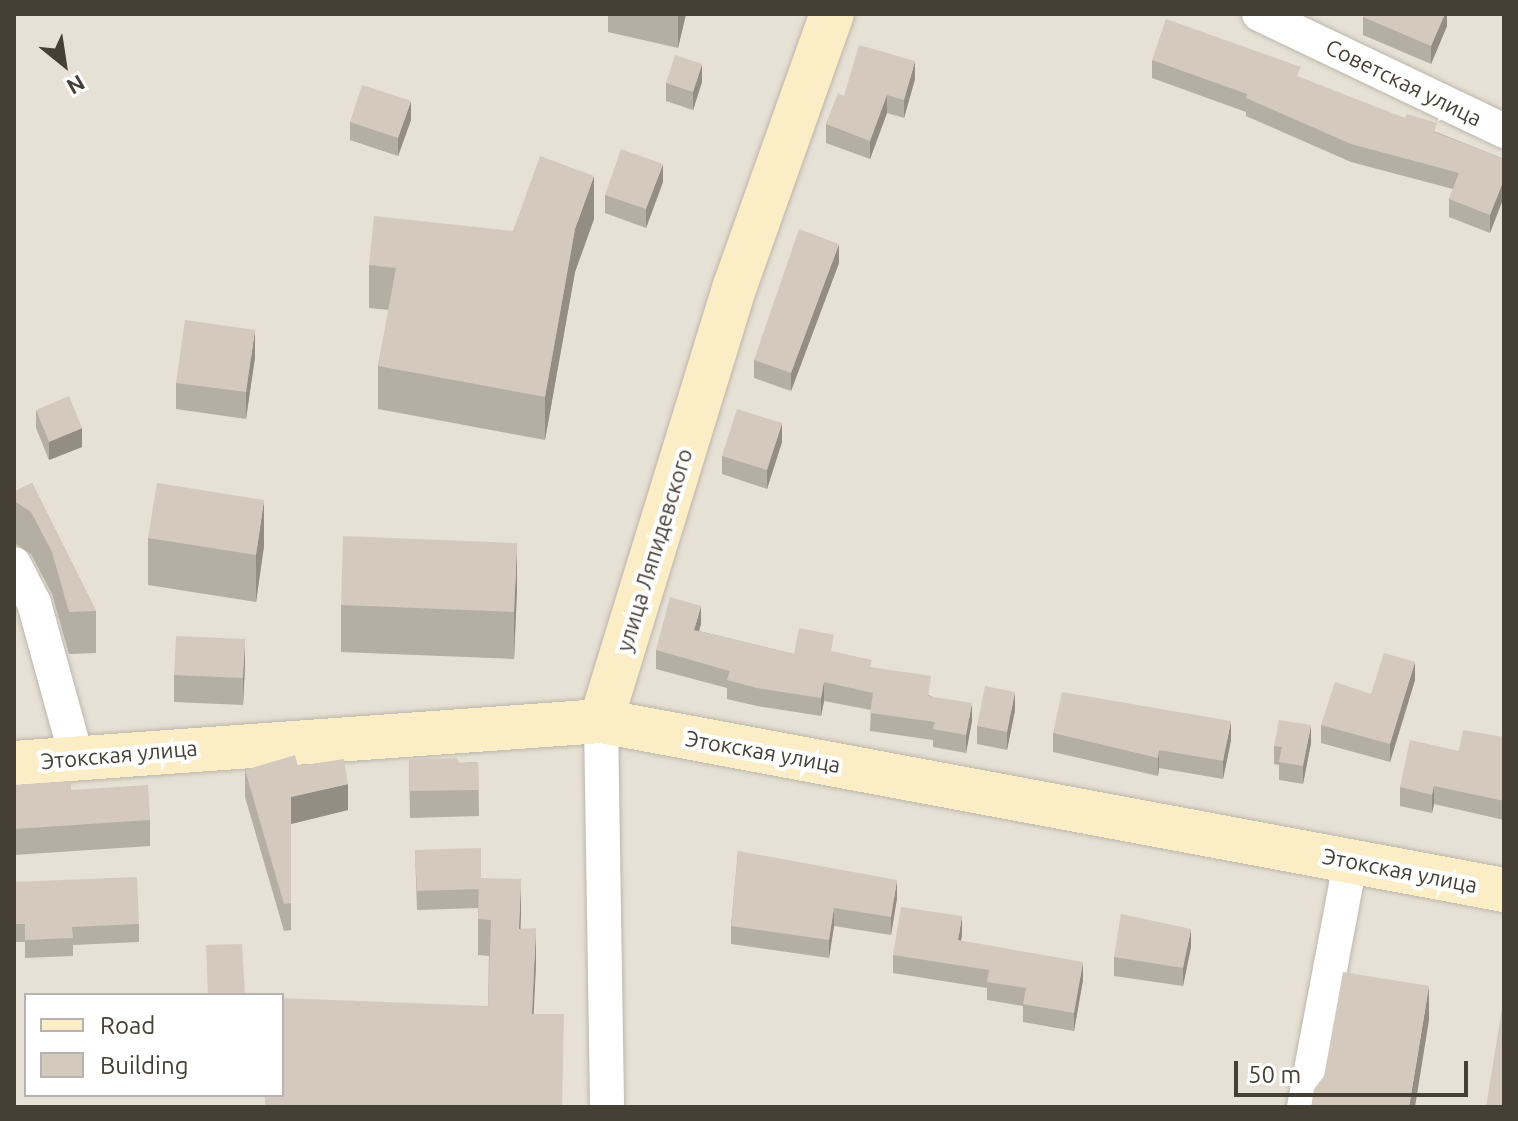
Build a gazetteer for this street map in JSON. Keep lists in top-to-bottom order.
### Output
{
  "streets": {
    "main road": ["улица Ляпидевского", "Этокская улица"],
    "street": ["Советская улица"]
  },
  "crossings": [
    ["улица Ляпидевского", "Этокская улица"]
  ],
  "legend": ["Road", "Building"],
  "scale_bar": "50 m",
  "north": "bottom right"
}
